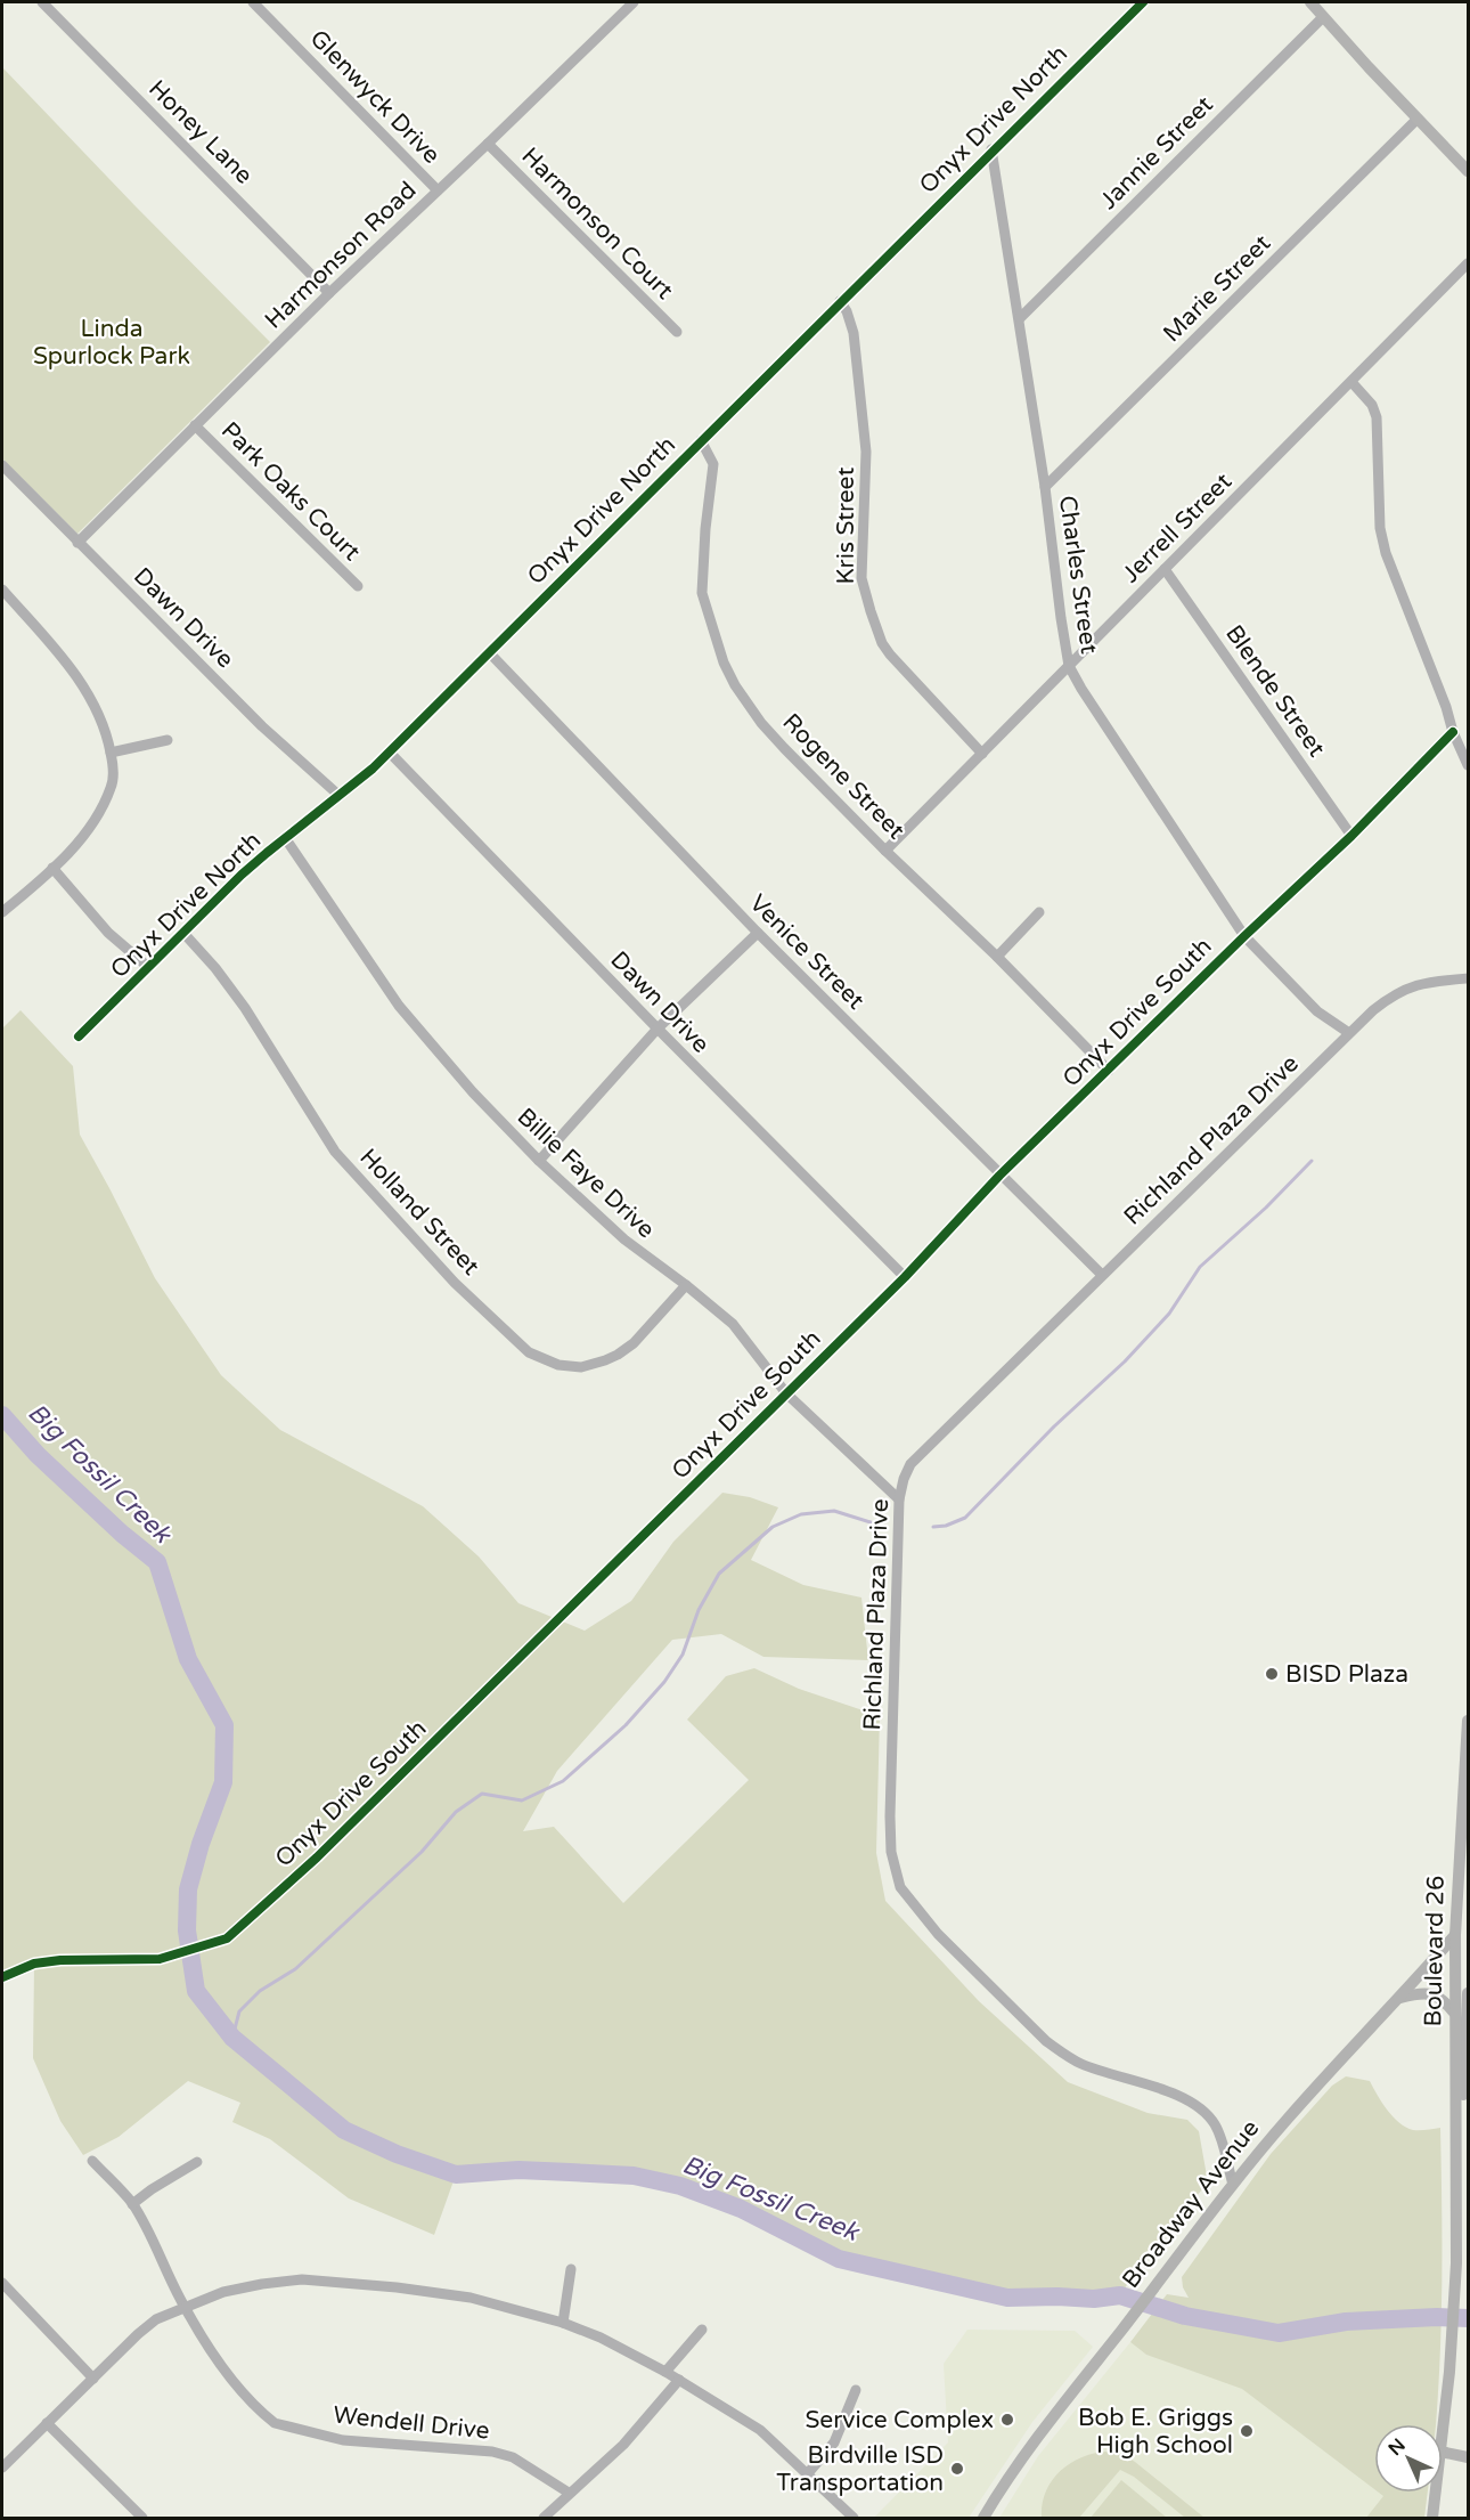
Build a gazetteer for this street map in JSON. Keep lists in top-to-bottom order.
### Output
{
  "streets": {
    "main road": ["Boulevard 26", "Broadway Avenue"],
    "street": [
      "Glenwyck Drive",
      "Onyx Drive North",
      "Honey Lane",
      "Jannie Street",
      "Harmonson Court",
      "Harmonson Road",
      "Marie Street",
      "Park Oaks Court",
      "Kris Street",
      "Jerrell Street",
      "Charles Street",
      "Dawn Drive",
      "Blende Street",
      "Rogene Street",
      "Venice Street",
      "Onyx Drive South",
      "Richland Plaza Drive",
      "Billie Faye Drive",
      "Holland Street",
      "Wendell Drive"
    ]
  },
  "crossings": [
    ["Glenwyck Drive", "Harmonson Road"],
    ["Onyx Drive North", "Kris Street"],
    ["Onyx Drive North", "Charles Street"],
    ["Onyx Drive North", "Dawn Drive"],
    ["Onyx Drive North", "Rogene Street"],
    ["Onyx Drive North", "Venice Street"],
    ["Onyx Drive North", "Billie Faye Drive"],
    ["Onyx Drive North", "Holland Street"],
    ["Honey Lane", "Harmonson Road"],
    ["Jannie Street", "Charles Street"],
    ["Harmonson Court", "Harmonson Road"],
    ["Harmonson Road", "Park Oaks Court"],
    ["Harmonson Road", "Dawn Drive"],
    ["Marie Street", "Charles Street"],
    ["Kris Street", "Jerrell Street"],
    ["Jerrell Street", "Charles Street"],
    ["Jerrell Street", "Blende Street"],
    ["Jerrell Street", "Rogene Street"],
    ["Charles Street", "Onyx Drive South"],
    ["Charles Street", "Richland Plaza Drive"],
    ["Dawn Drive", "Onyx Drive South"],
    ["Blende Street", "Onyx Drive South"],
    ["Rogene Street", "Onyx Drive South"],
    ["Venice Street", "Onyx Drive South"],
    ["Venice Street", "Richland Plaza Drive"],
    ["Onyx Drive South", "Billie Faye Drive"],
    ["Richland Plaza Drive", "Billie Faye Drive"],
    ["Richland Plaza Drive", "Broadway Avenue"],
    ["Billie Faye Drive", "Holland Street"],
    ["Boulevard 26", "Broadway Avenue"]
  ],
  "water": ["Big Fossil Creek"],
  "parks": ["Linda Spurlock Park"],
  "places": [
    "BISD Plaza",
    "Service Complex",
    "Bob E. Griggs High School",
    "Birdville ISD Transportation"
  ],
  "north": "top left"
}
